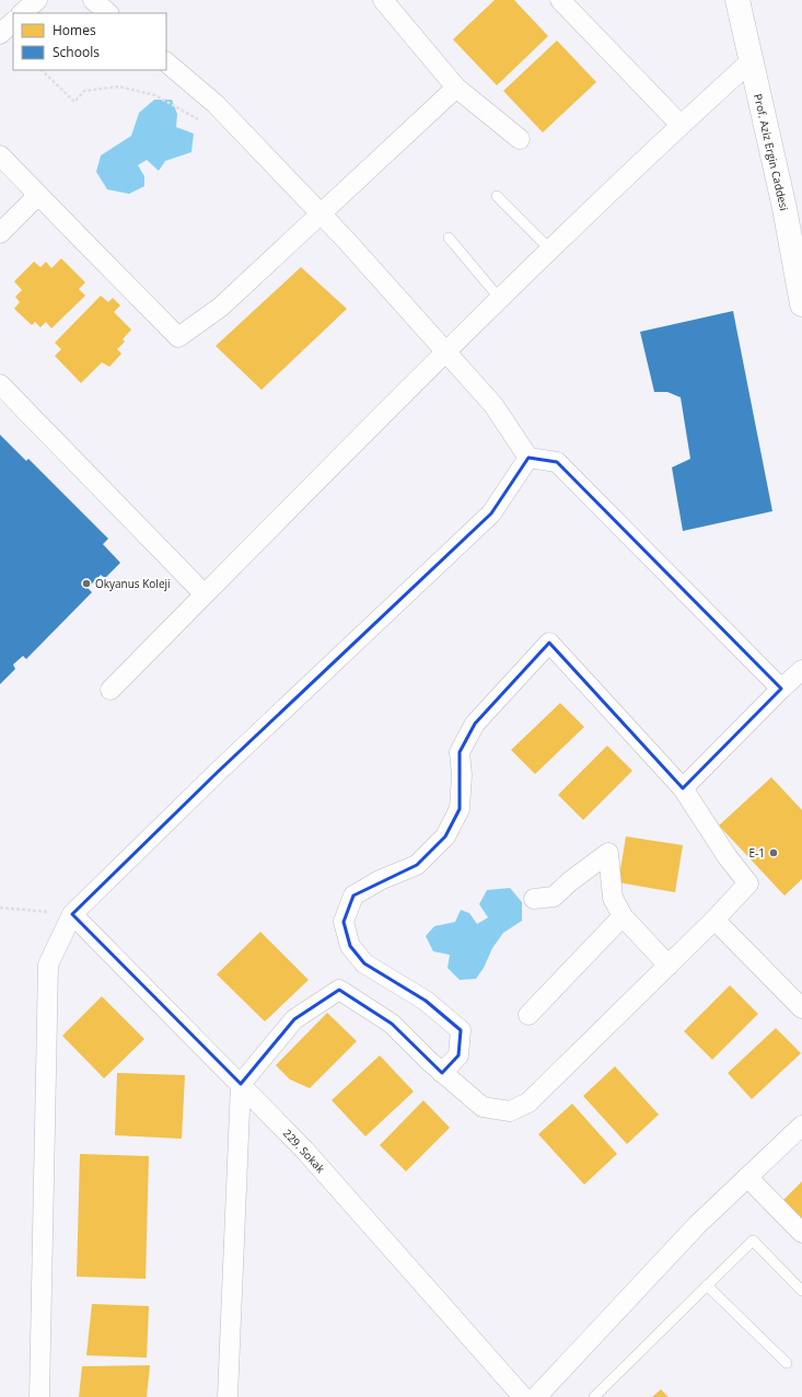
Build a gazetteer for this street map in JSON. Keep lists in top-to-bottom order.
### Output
{
  "streets": {
    "street": ["Prof. Aziz Ergin Caddesi", "229. Sokak"]
  },
  "places": ["Okyanus Koleji", "E-1"],
  "legend": ["Homes", "Schools"]
}
